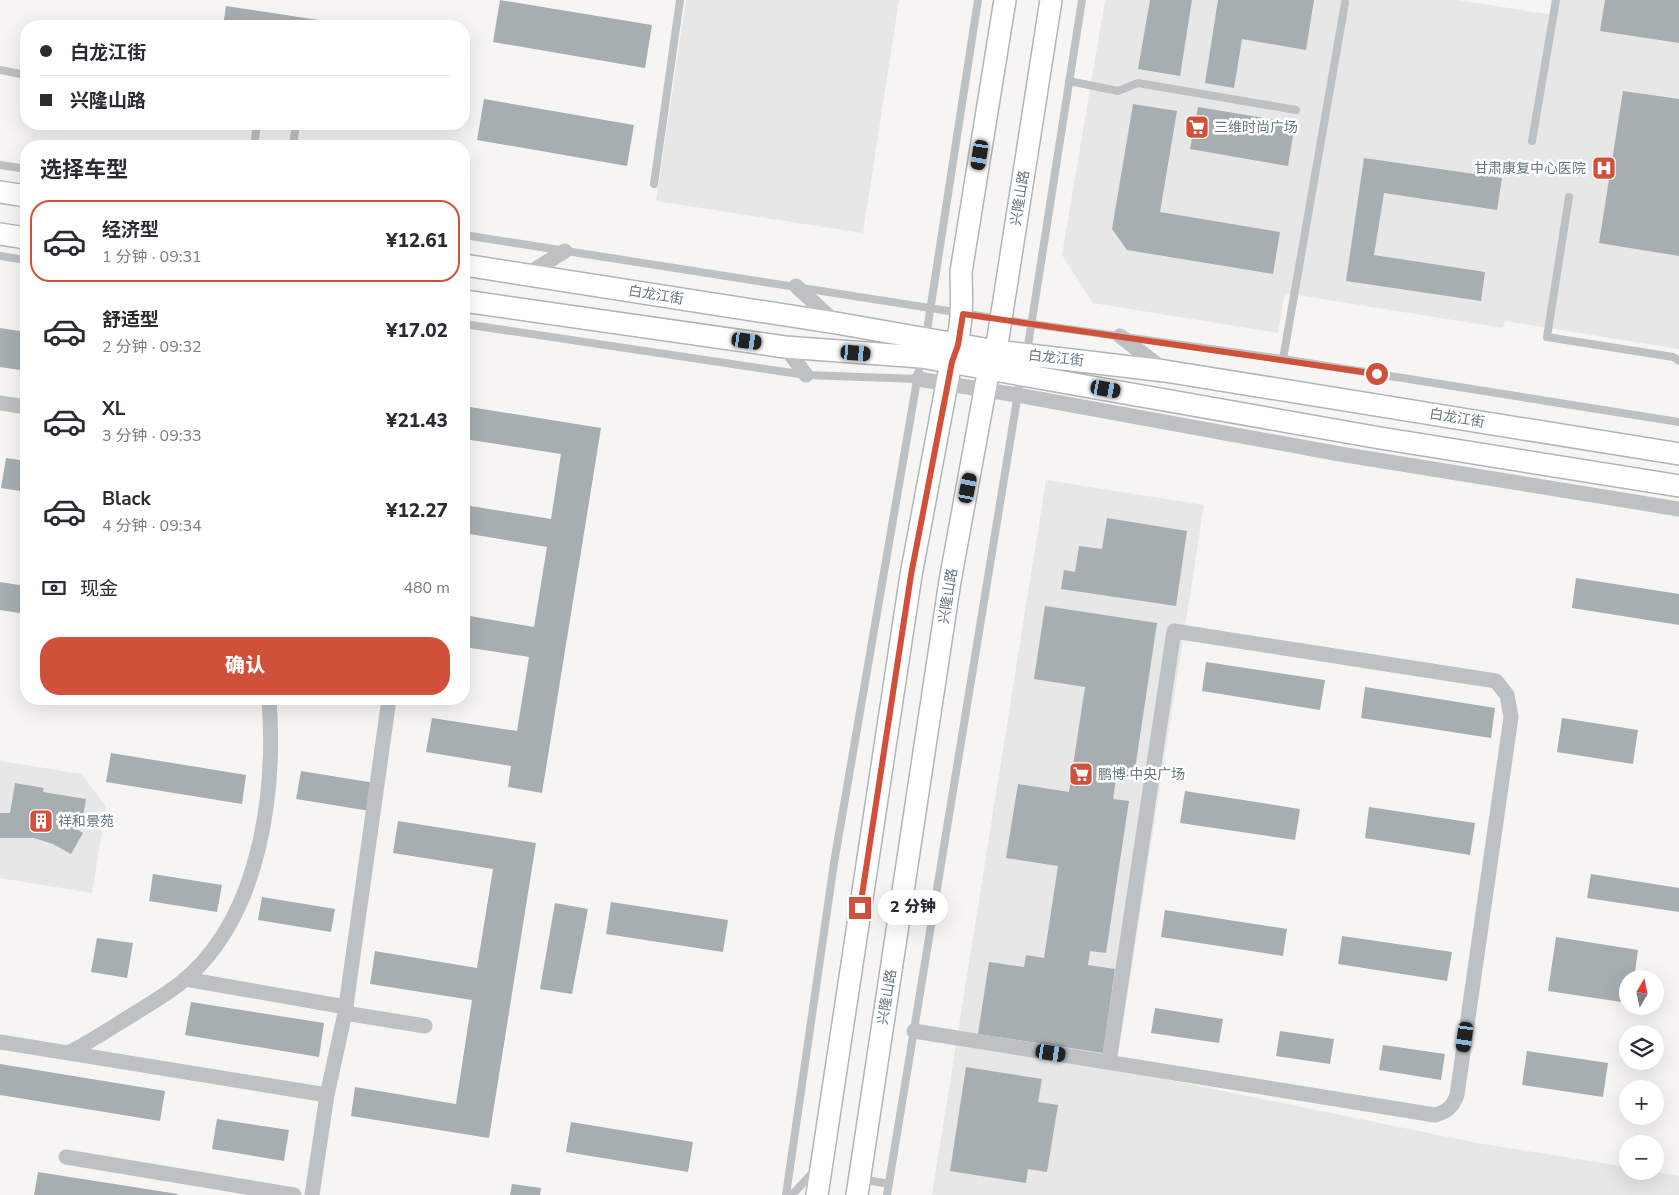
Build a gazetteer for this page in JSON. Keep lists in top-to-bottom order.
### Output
{
  "streets": {
    "main road": ["兴隆山路", "白龙江街"]
  },
  "crossings": [
    ["兴隆山路", "白龙江街"]
  ],
  "places": {
    "supermarket": ["三维时尚广场", "鹏博·中央广场"],
    "hospital": ["甘肃康复中心医院"],
    "building": ["祥和景苑"]
  },
  "north": "top",
  "page": {
    "banner": ["白龙江街", "兴隆山路"],
    "heading": "选择车型",
    "list": [
      {
        "name": "经济型",
        "note": "1 分钟 · 09:31",
        "value": "¥12.61"
      },
      {
        "name": "舒适型",
        "note": "2 分钟 · 09:32",
        "value": "¥17.02"
      },
      {
        "name": "XL",
        "note": "3 分钟 · 09:33",
        "value": "¥21.43"
      },
      {
        "name": "Black",
        "note": "4 分钟 · 09:34",
        "value": "¥12.27"
      }
    ],
    "pay": ["现金", "480 m"],
    "buttons": "确认",
    "bubble": "2 分钟",
    "map_buttons": ["+", "−"]
  }
}
